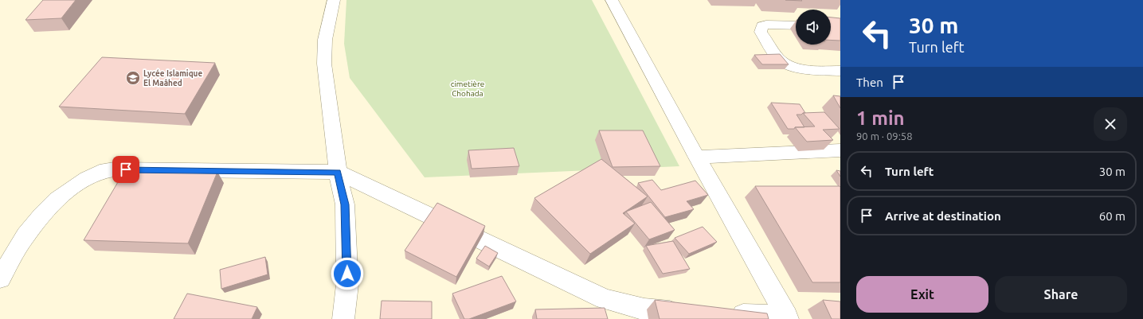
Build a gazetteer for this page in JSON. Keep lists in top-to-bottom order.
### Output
{
  "parks": ["cimetière Chohada"],
  "places": {
    "school or university": ["Lycée Islamique El Maâhed"]
  },
  "page": {
    "turn": ["30 m", "Turn left"],
    "then": "Then",
    "heading": ["1 min", "90 m · 09:58"],
    "list": [
      {
        "name": "Turn left",
        "value": "30 m"
      },
      {
        "name": "Arrive at destination",
        "value": "60 m"
      }
    ],
    "buttons": ["Exit", "Share"]
  }
}
